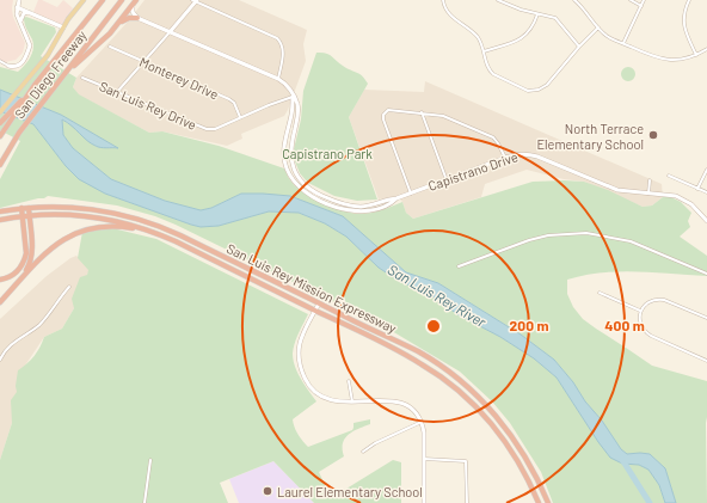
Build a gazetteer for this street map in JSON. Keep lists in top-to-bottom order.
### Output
{
  "streets": {
    "highway": ["San Diego Freeway", "San Luis Rey Mission Expressway"],
    "street": ["Monterey Drive", "San Luis Rey Drive", "Capistrano Drive"]
  },
  "crossings": [
    ["Monterey Drive", "San Luis Rey Drive"],
    ["San Luis Rey Drive", "Capistrano Drive"]
  ],
  "water": ["San Luis Rey River"],
  "parks": ["Capistrano Park"],
  "places": ["North Terrace Elementary School", "Laurel Elementary School"],
  "rings": ["200 m", "400 m"]
}
